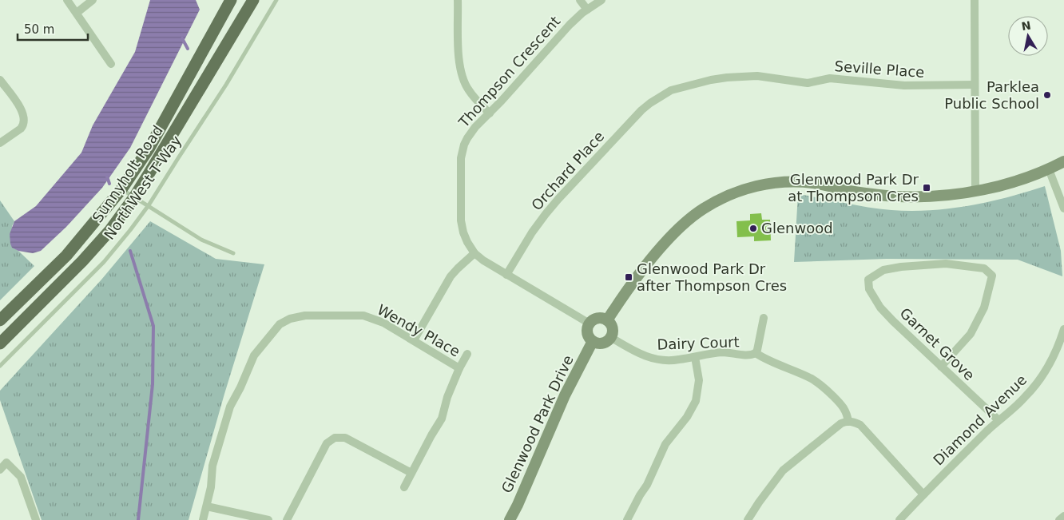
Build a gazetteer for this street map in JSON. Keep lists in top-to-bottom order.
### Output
{
  "streets": {
    "main road": ["Sunnyholt Road"],
    "street": [
      "Seville Place",
      "Thompson Crescent",
      "Orchard Place",
      "Wendy Place",
      "Dairy Court",
      "Garnet Grove",
      "Diamond Avenue",
      "Glenwood Park Drive"
    ],
    "lane": ["NorthWest T-Way"]
  },
  "crossings": [
    ["Seville Place", "Orchard Place"],
    ["Thompson Crescent", "Orchard Place"],
    ["Thompson Crescent", "Dairy Court"],
    ["Thompson Crescent", "Glenwood Park Drive"],
    ["Dairy Court", "Glenwood Park Drive"],
    ["Garnet Grove", "Diamond Avenue"]
  ],
  "places": {
    "other": ["Parklea Public School", "Glenwood"],
    "transit": ["Glenwood Park Dr at Thompson Cres", "Glenwood Park Dr after Thompson Cres"]
  },
  "scale_bar": "50 m",
  "north": "top"
}
